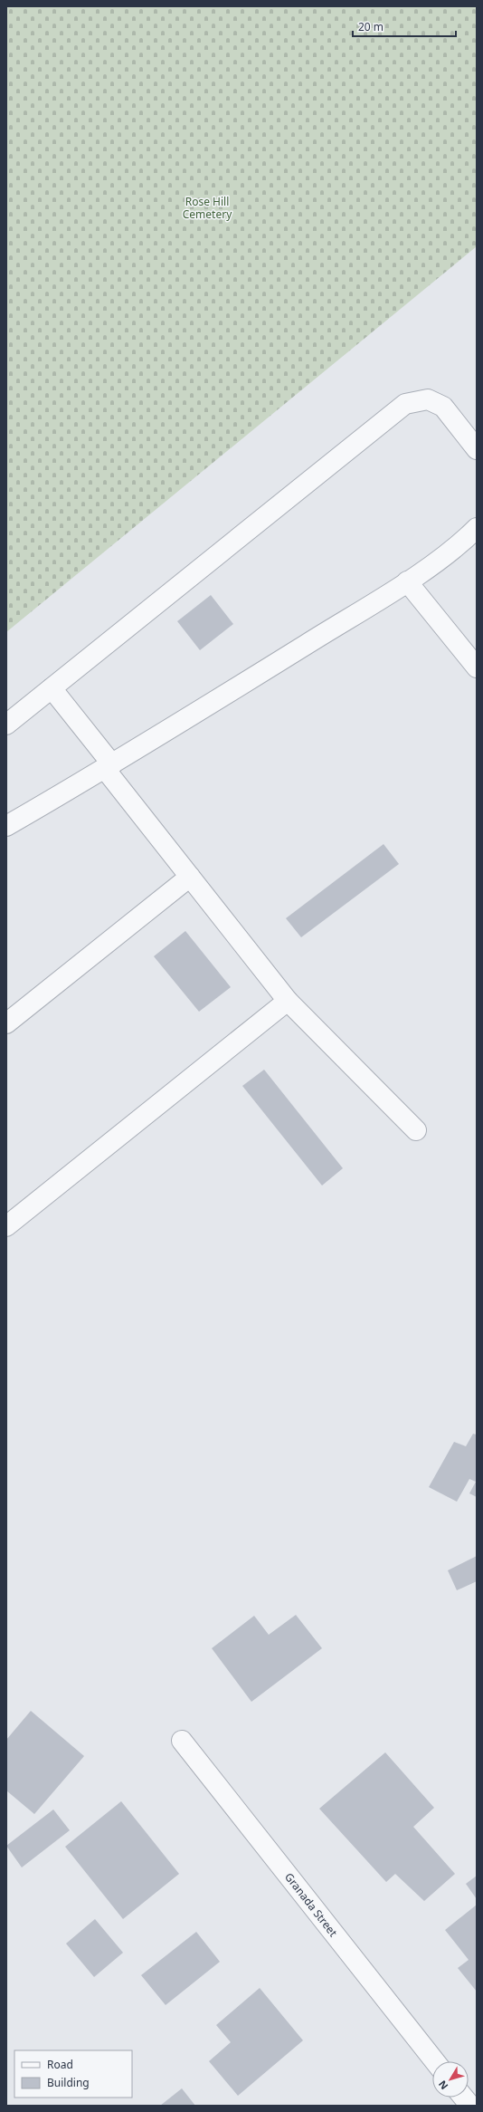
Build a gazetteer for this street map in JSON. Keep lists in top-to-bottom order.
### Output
{
  "streets": {
    "street": ["Granada Street"]
  },
  "parks": ["Rose Hill Cemetery"],
  "legend": ["Road", "Building"],
  "scale_bar": "20 m",
  "north": "bottom left"
}
